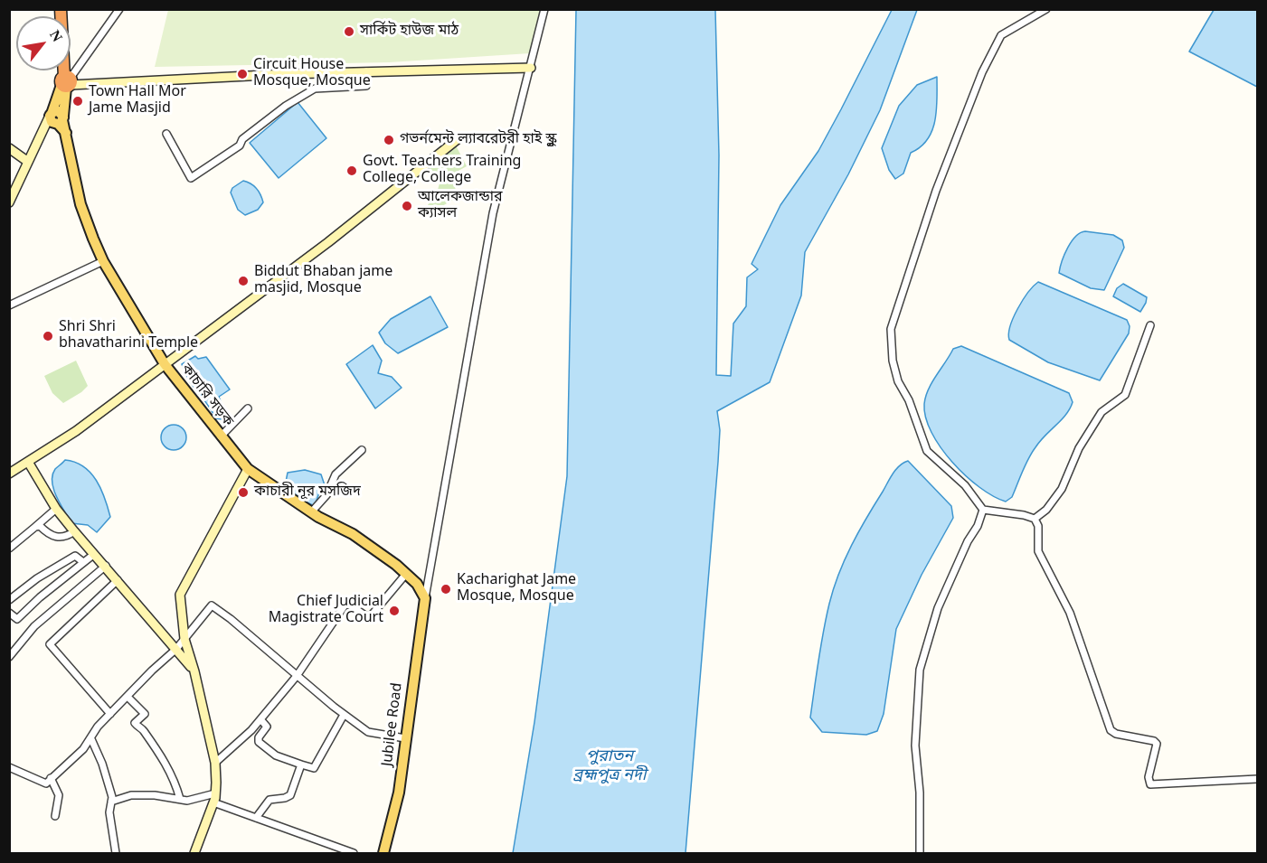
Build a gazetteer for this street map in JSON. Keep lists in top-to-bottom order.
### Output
{
  "streets": {
    "main road": ["কাচারি সড়ক", "Jubilee Road"]
  },
  "crossings": [
    ["কাচারি সড়ক", "Jubilee Road"]
  ],
  "water": ["পুরাতন ব্রহ্মপুত্র নদী"],
  "places": [
    "সার্কিট হাউজ মাঠ",
    "Circuit House Mosque, Mosque",
    "Town Hall Mor Jame Masjid",
    "গভর্নমেন্ট ল্যাবরেটরী হাই স্কুল",
    "Govt. Teachers Training College, College",
    "আলেকজান্ডার ক্যাসল",
    "Biddut Bhaban jame masjid, Mosque",
    "Shri Shri bhavatharini Temple",
    "কাচারী নূর মসজিদ",
    "Kacharighat Jame Mosque, Mosque",
    "Chief Judicial Magistrate Court"
  ],
  "north": "top right"
}
